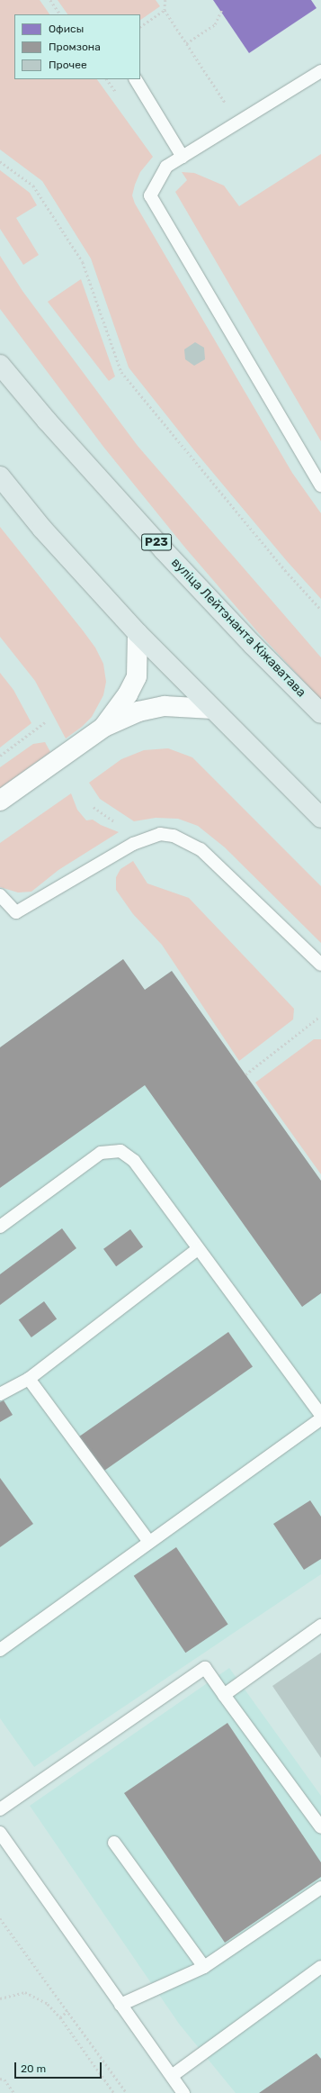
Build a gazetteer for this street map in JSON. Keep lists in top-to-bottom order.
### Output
{
  "streets": {
    "main road": ["Р23", "вуліца Лейтэнанта Кіжаватава"]
  },
  "legend": ["Офисы", "Промзона", "Прочее"],
  "scale_bar": "20 m"
}
